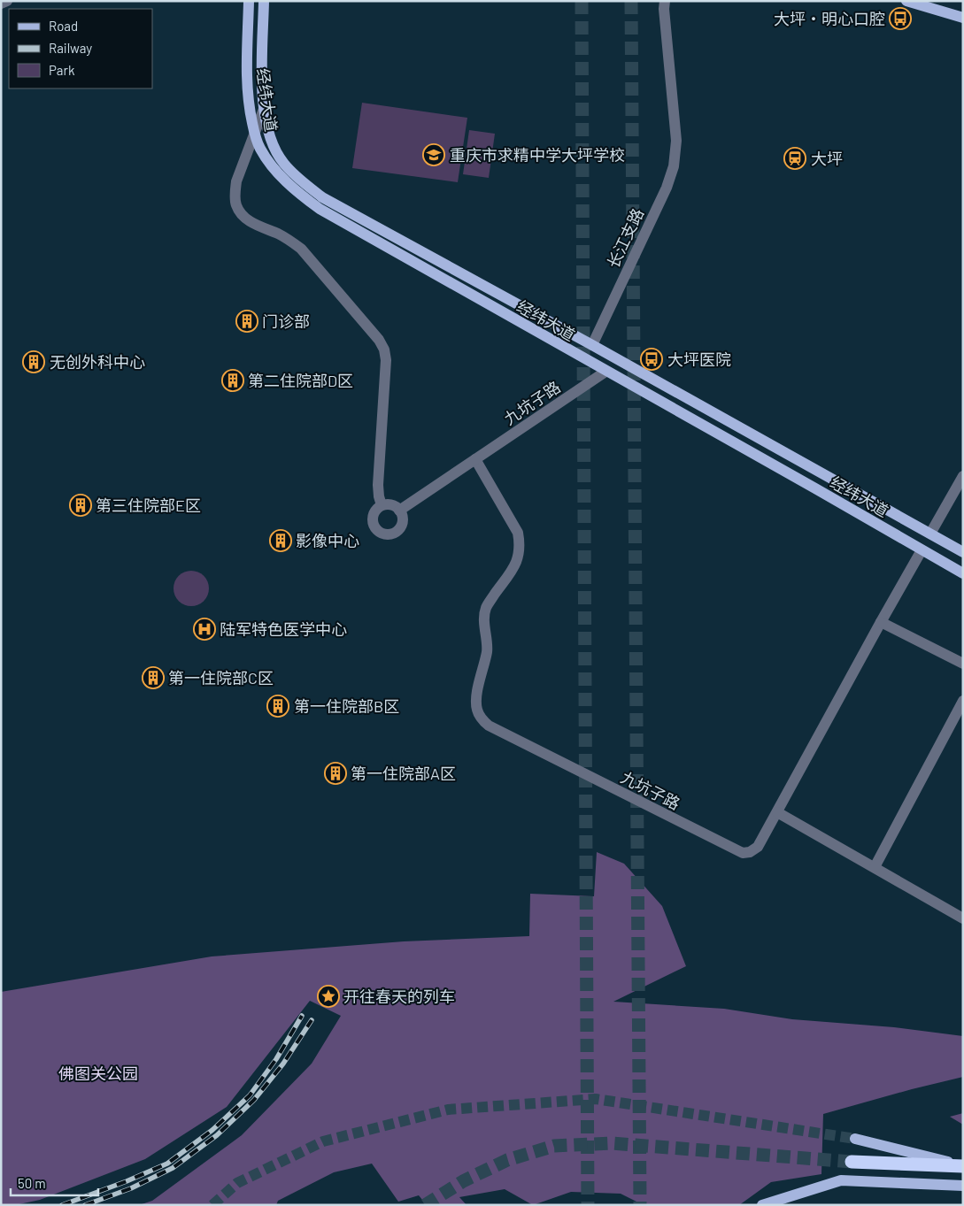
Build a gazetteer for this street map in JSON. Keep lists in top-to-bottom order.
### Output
{
  "streets": {
    "main road": ["经纬大道"],
    "street": ["长江支路", "九坑子路"]
  },
  "crossings": [
    ["经纬大道", "长江支路"],
    ["经纬大道", "九坑子路"]
  ],
  "parks": ["佛图关公园"],
  "places": {
    "bus stop": ["大坪‧明心口腔", "大坪医院"],
    "school or university": ["重庆市求精中学大坪学校"],
    "station": ["大坪"],
    "building": [
      "门诊部",
      "无创外科中心",
      "第二住院部D区",
      "第三住院部E区",
      "影像中心",
      "第一住院部C区",
      "第一住院部B区",
      "第一住院部A区"
    ],
    "hospital": ["陆军特色医学中心"],
    "place": ["开往春天的列车"]
  },
  "legend": ["Road", "Railway", "Park"],
  "scale_bar": "50 m"
}
